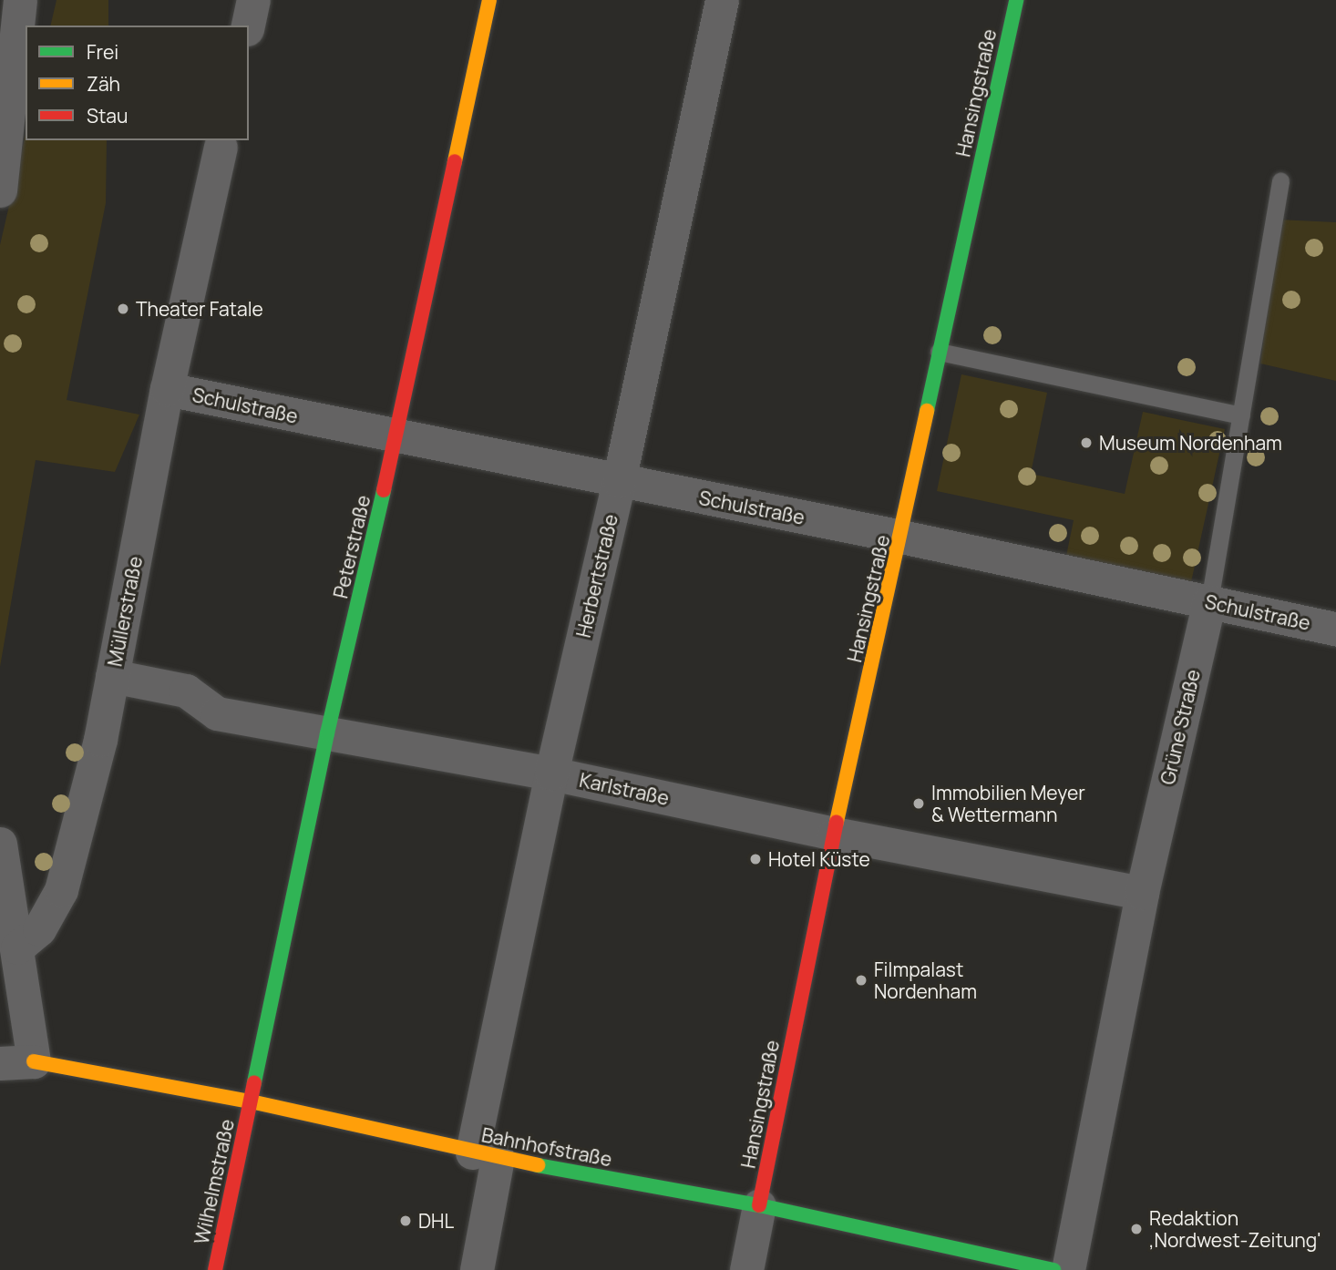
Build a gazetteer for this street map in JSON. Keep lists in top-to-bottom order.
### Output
{
  "streets": {
    "street": [
      "Hansingstraße",
      "Schulstraße",
      "Peterstraße",
      "Herbertstraße",
      "Müllerstraße",
      "Grüne Straße",
      "Karlstraße",
      "Bahnhofstraße",
      "Wilhelmstraße"
    ]
  },
  "crossings": [
    ["Hansingstraße", "Schulstraße"],
    ["Hansingstraße", "Karlstraße"],
    ["Hansingstraße", "Bahnhofstraße"],
    ["Schulstraße", "Peterstraße"],
    ["Schulstraße", "Herbertstraße"],
    ["Schulstraße", "Müllerstraße"],
    ["Schulstraße", "Grüne Straße"],
    ["Peterstraße", "Karlstraße"],
    ["Peterstraße", "Bahnhofstraße"],
    ["Peterstraße", "Wilhelmstraße"],
    ["Herbertstraße", "Karlstraße"],
    ["Herbertstraße", "Bahnhofstraße"],
    ["Müllerstraße", "Karlstraße"],
    ["Grüne Straße", "Karlstraße"],
    ["Bahnhofstraße", "Wilhelmstraße"]
  ],
  "places": [
    "Theater Fatale",
    "Museum Nordenham",
    "Immobilien Meyer & Wettermann",
    "Hotel Küste",
    "Filmpalast Nordenham",
    "DHL",
    "Redaktion ,Nordwest-Zeitung'"
  ],
  "legend": ["Frei", "Zäh", "Stau"]
}
